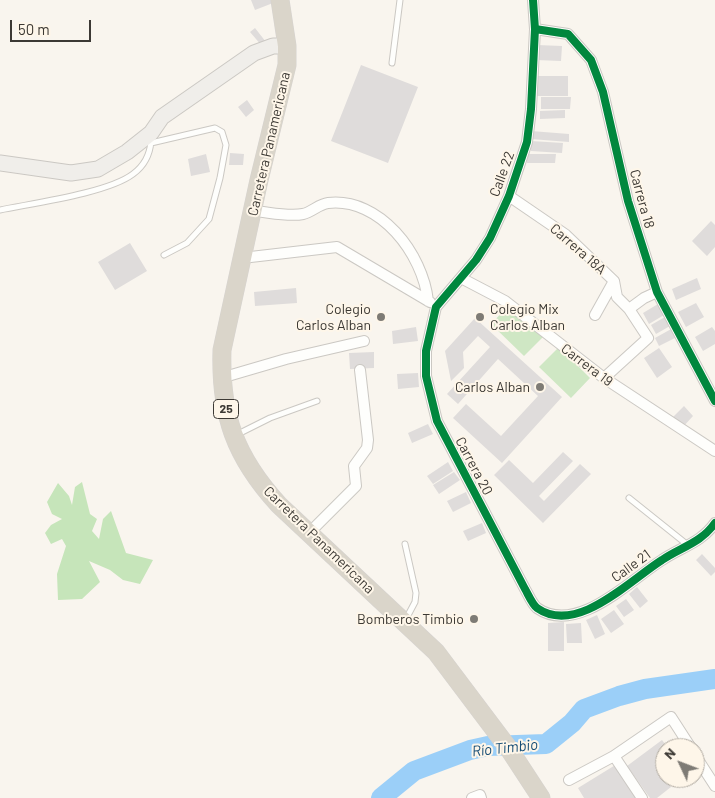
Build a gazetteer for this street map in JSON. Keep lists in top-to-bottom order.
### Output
{
  "streets": {
    "highway": ["Carretera Panamericana", "25"],
    "street": [
      "Calle 22",
      "Carrera 18",
      "Carrera 18A",
      "Carrera 19",
      "Carrera 20",
      "Calle 21"
    ]
  },
  "crossings": [
    ["Calle 22", "Carrera 18"],
    ["Calle 22", "Carrera 18A"],
    ["Calle 22", "Carrera 19"],
    ["Calle 22", "Carrera 20"],
    ["Carrera 18A", "Carrera 19"],
    ["Carrera 20", "Calle 21"]
  ],
  "water": ["Río Timbio"],
  "places": [
    "Colegio Carlos Alban",
    "Colegio Mix Carlos Alban",
    "Carlos Alban",
    "Bomberos Timbio"
  ],
  "scale_bar": "50 m",
  "north": "top left"
}
